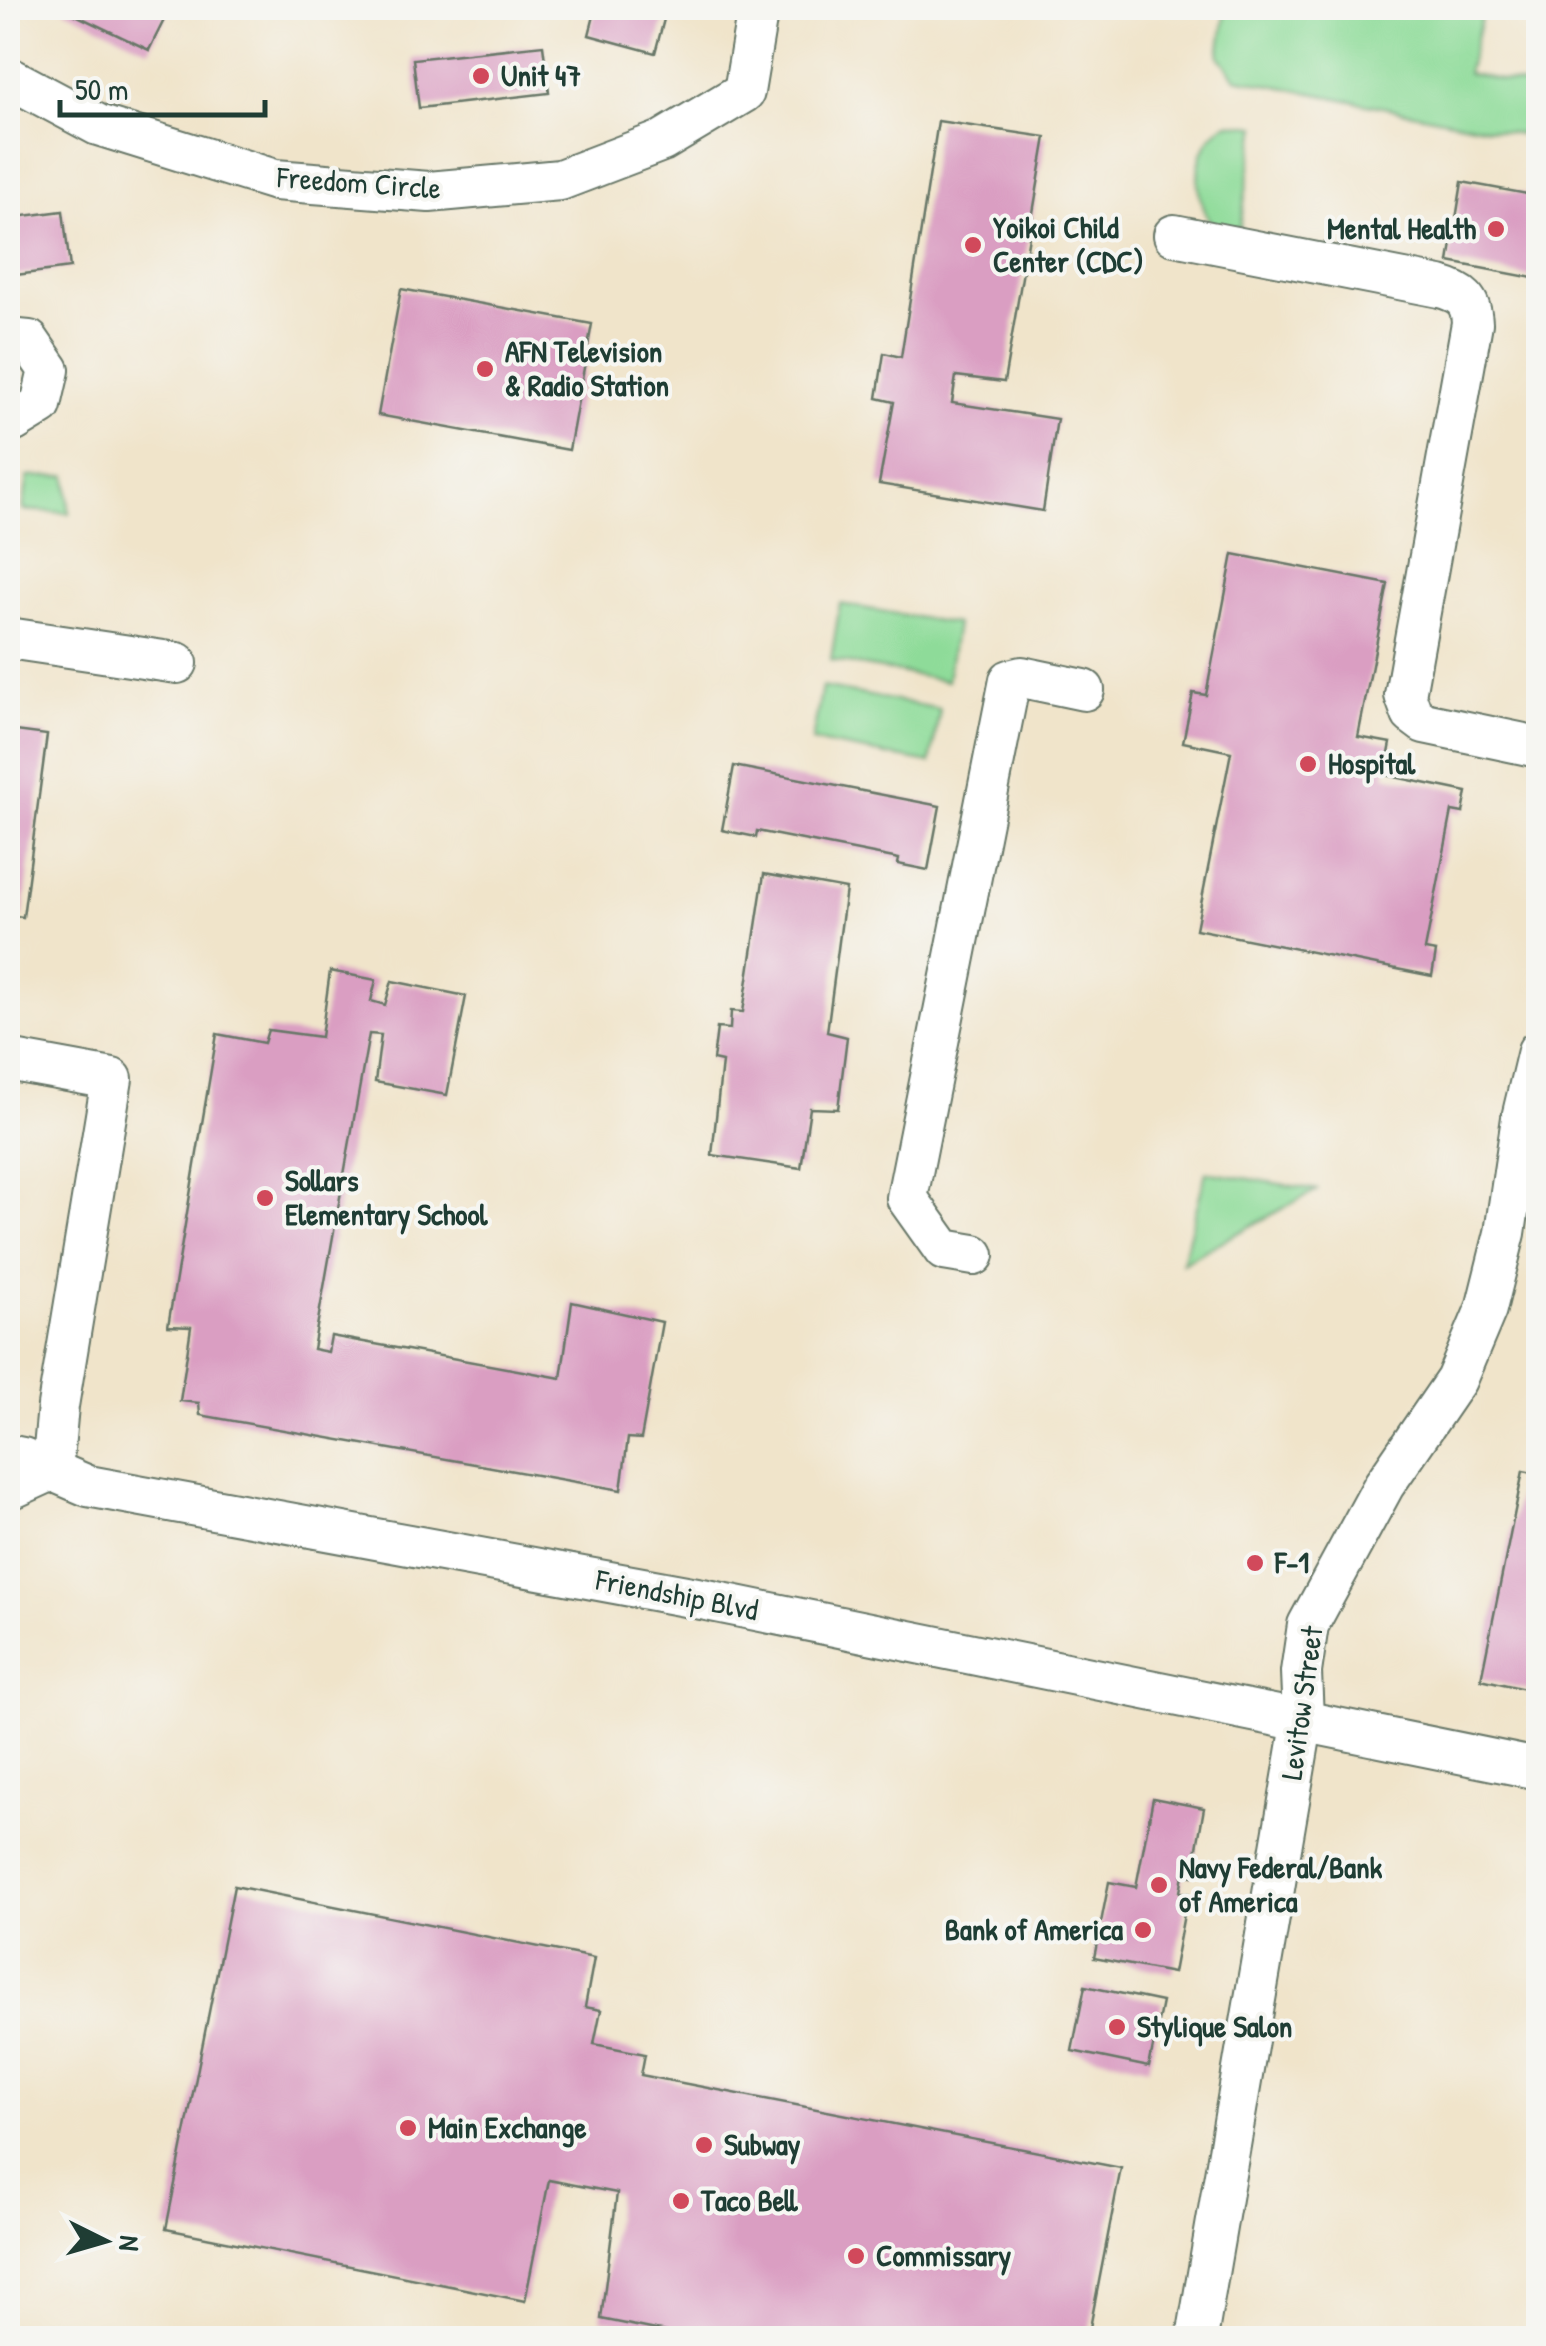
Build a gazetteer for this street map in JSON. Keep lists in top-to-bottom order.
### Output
{
  "streets": {
    "street": ["Freedom Circle", "Friendship Blvd", "Levitow Street"]
  },
  "crossings": [
    ["Friendship Blvd", "Levitow Street"]
  ],
  "places": [
    "Unit 47",
    "Mental Health",
    "Yoikoi Child Center (CDC)",
    "AFN Television & Radio Station",
    "Hospital",
    "Sollars Elementary School",
    "F-1",
    "Navy Federal/Bank of America",
    "Bank of America",
    "Stylique Salon",
    "Main Exchange",
    "Subway",
    "Taco Bell",
    "Commissary"
  ],
  "scale_bar": "50 m",
  "north": "right"
}
